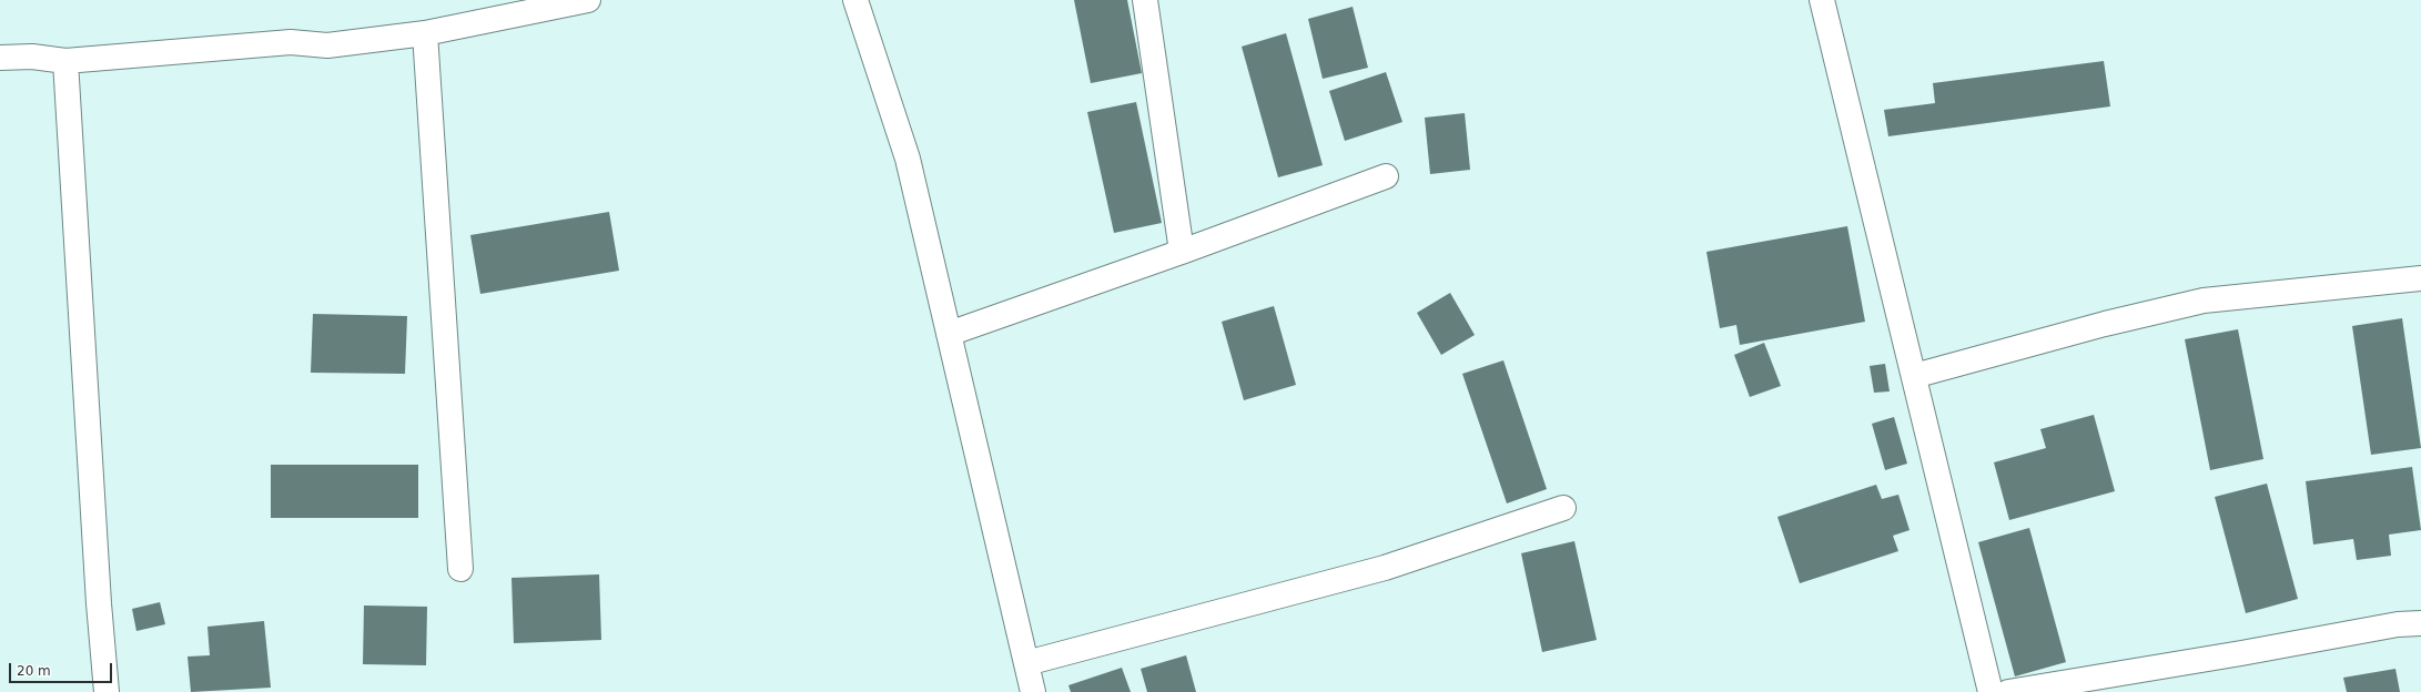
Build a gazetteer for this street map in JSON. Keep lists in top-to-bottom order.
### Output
{
  "scale_bar": "20 m"
}
